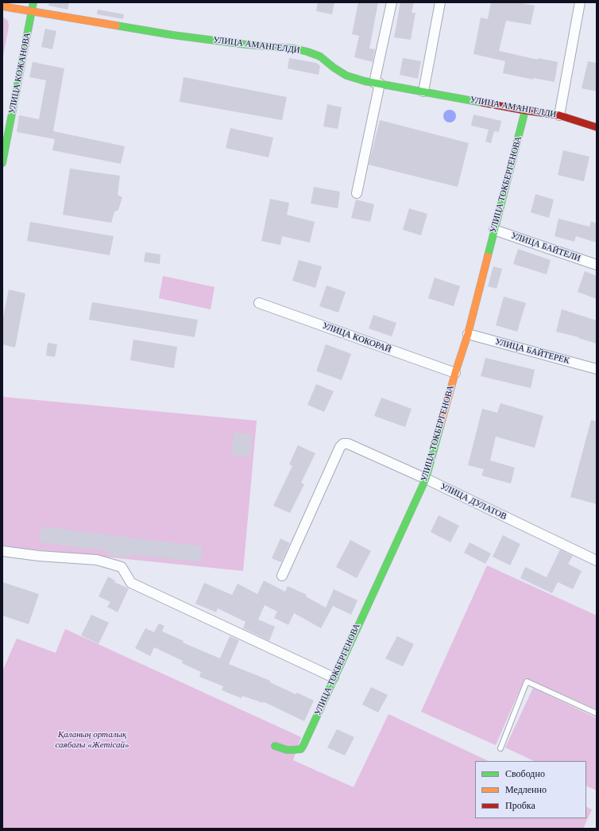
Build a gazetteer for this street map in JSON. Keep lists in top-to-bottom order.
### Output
{
  "streets": {
    "street": [
      "УЛИЦА АМАНГЕЛДИ",
      "УЛИЦА КОЖАНОВА",
      "УЛИЦА ТОКБЕРГЕНОВА",
      "УЛИЦА БАЙТЕЛИ",
      "УЛИЦА КОКОРАЙ",
      "УЛИЦА БАЙТЕРЕК",
      "УЛИЦА ДУЛАТОВ"
    ]
  },
  "crossings": [
    ["УЛИЦА АМАНГЕЛДИ", "УЛИЦА КОЖАНОВА"],
    ["УЛИЦА АМАНГЕЛДИ", "УЛИЦА ТОКБЕРГЕНОВА"],
    ["УЛИЦА ТОКБЕРГЕНОВА", "УЛИЦА БАЙТЕЛИ"],
    ["УЛИЦА ТОКБЕРГЕНОВА", "УЛИЦА КОКОРАЙ"],
    ["УЛИЦА ТОКБЕРГЕНОВА", "УЛИЦА БАЙТЕРЕК"],
    ["УЛИЦА ТОКБЕРГЕНОВА", "УЛИЦА ДУЛАТОВ"]
  ],
  "parks": ["Қаланың орталық саябағы «Жетісай»"],
  "legend": ["Свободно", "Медленно", "Пробка"]
}
